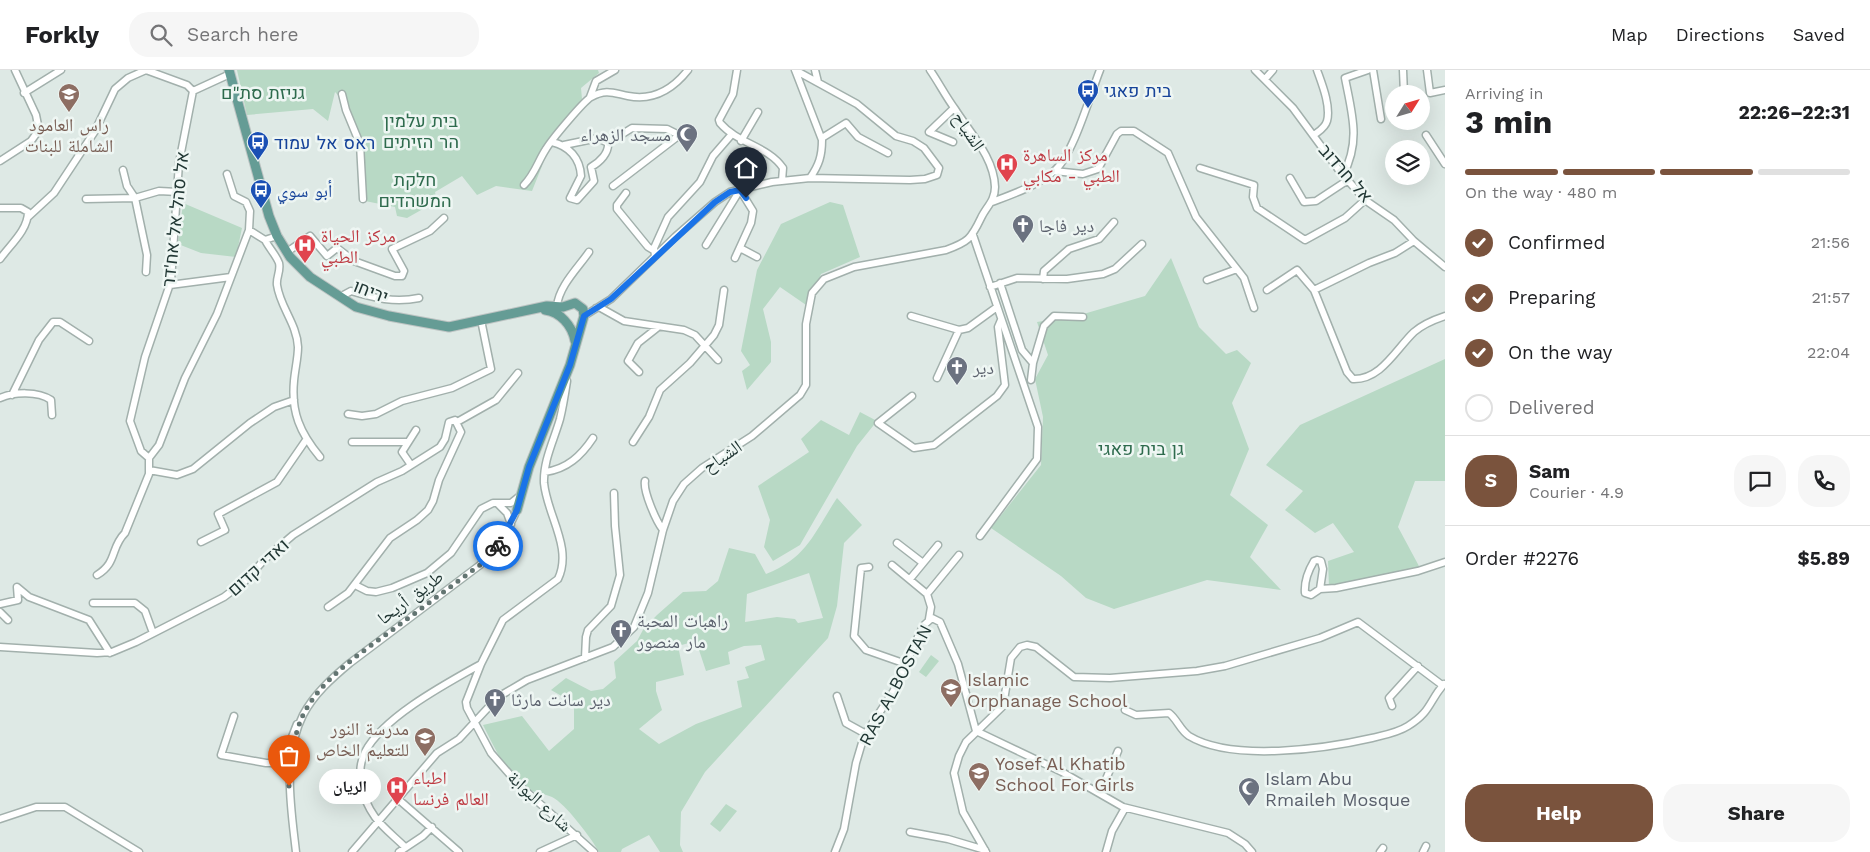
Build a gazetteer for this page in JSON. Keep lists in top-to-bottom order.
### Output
{
  "streets": {
    "main road": ["יריחו", "طريق أريحا"],
    "street": [
      "الشياح",
      "אל חרדוב",
      "אל סהל אל אח'דר",
      "ואדי קדום",
      "RAS ALBOSTAN",
      "شارع البوابة"
    ]
  },
  "crossings": [
    ["الشياح", "شارع البوابة"],
    ["طريق أريحا", "شارع البوابة"]
  ],
  "parks": [
    "גניזת סת\"ם",
    "בית עלמין הר הזיתים",
    "חלקת המשהדים",
    "גן בית פאגי"
  ],
  "places": {
    "bus stop": ["בית פאגי", "ראס אל עמוד", "أبو سوي"],
    "school or university": [
      "راس العامود الشاملة للبنات",
      "Islamic Orphanage School",
      "مدرسة النور للتعليم الخاص",
      "Yosef Al Khatib School For Girls"
    ],
    "mosque": ["مسجد الزهراء", "Islam Abu Rmaileh Mosque"],
    "hospital": ["مركز الساهرة الطبي - مكابي", "مركز الحياة الطبي", "اطباء العالم فرنسا"],
    "church": [
      "دير فاجا",
      "دير",
      "راهبات المحبة مار منصور",
      "دير سانت مارثا"
    ],
    "other": ["الريان"]
  },
  "north": "top right",
  "page": {
    "header": "Forkly",
    "search": "Search here",
    "nav": ["Map", "Directions", "Saved"],
    "heading": ["3 min", "Arriving in", "22:26–22:31"],
    "panel": [
      "Sam",
      "Courier · 4.9",
      "Order #2276",
      "$5.89"
    ],
    "bar": "On the way · 480 m",
    "list": [
      ["Confirmed", "21:56"],
      ["Preparing", "21:57"],
      ["On the way", "22:04"],
      "Delivered"
    ],
    "round": "S",
    "bubble": "الريان",
    "buttons": ["Help", "Share"]
  }
}
